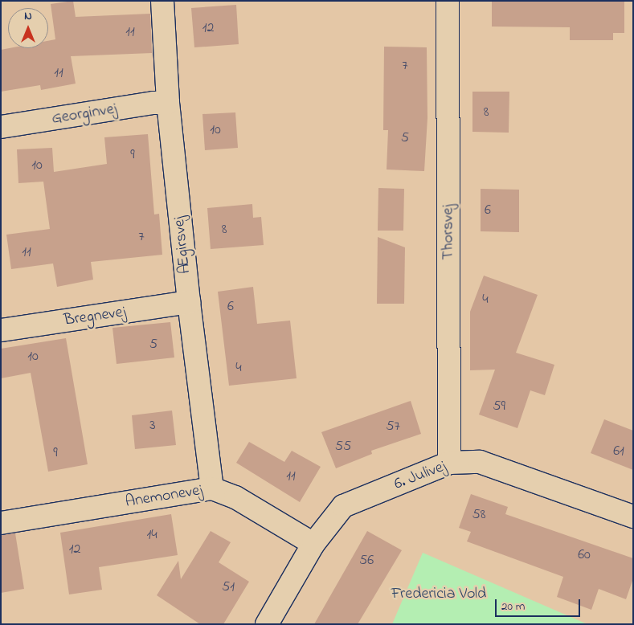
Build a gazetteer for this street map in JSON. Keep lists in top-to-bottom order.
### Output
{
  "streets": {
    "street": [
      "Georginvej",
      "Thorsvej",
      "Ægirsvej",
      "Bregnevej",
      "6. Julivej",
      "Anemonevej"
    ]
  },
  "crossings": [
    ["Georginvej", "Ægirsvej"],
    ["Thorsvej", "6. Julivej"],
    ["Ægirsvej", "Bregnevej"],
    ["Ægirsvej", "Anemonevej"],
    ["6. Julivej", "Anemonevej"]
  ],
  "parks": ["Fredericia Vold"],
  "house_numbers": [
    "12",
    "11",
    "7",
    "11",
    "8",
    "10",
    "5",
    "9",
    "10",
    "6",
    "8",
    "7",
    "11",
    "4",
    "6",
    "5",
    "10",
    "4",
    "59",
    "3",
    "57",
    "55",
    "61",
    "9",
    "11",
    "58",
    "14",
    "12",
    "60",
    "56",
    "51"
  ],
  "scale_bar": "20 m",
  "north": "top"
}
